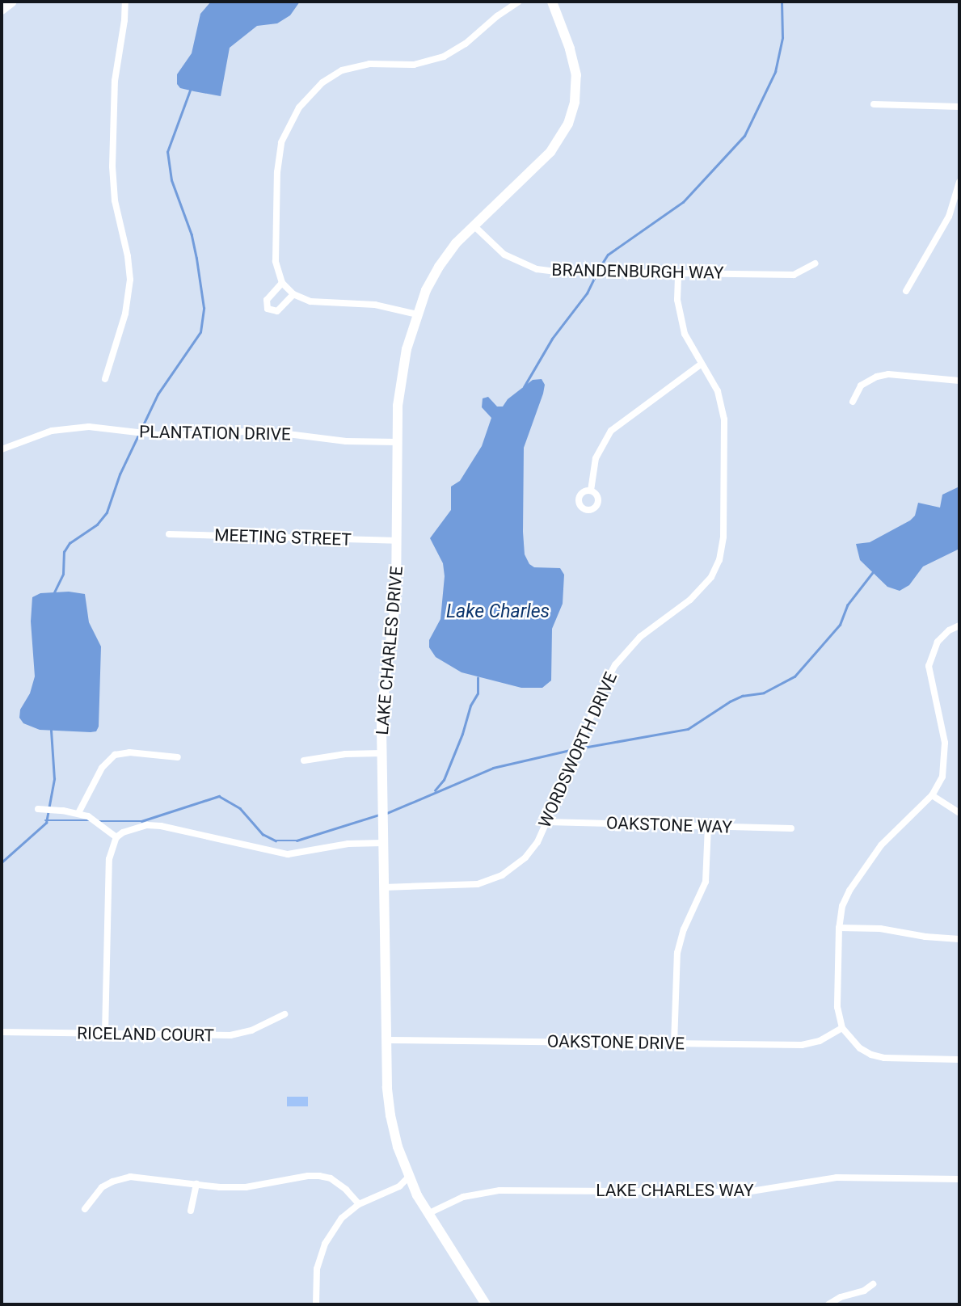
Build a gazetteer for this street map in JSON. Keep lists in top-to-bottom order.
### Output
{
  "streets": {
    "street": [
      "BRANDENBURGH WAY",
      "PLANTATION DRIVE",
      "MEETING STREET",
      "LAKE CHARLES DRIVE",
      "WORDSWORTH DRIVE",
      "OAKSTONE WAY",
      "RICELAND COURT",
      "OAKSTONE DRIVE",
      "LAKE CHARLES WAY"
    ]
  },
  "crossings": [
    ["BRANDENBURGH WAY", "LAKE CHARLES DRIVE"],
    ["BRANDENBURGH WAY", "WORDSWORTH DRIVE"],
    ["PLANTATION DRIVE", "LAKE CHARLES DRIVE"],
    ["MEETING STREET", "LAKE CHARLES DRIVE"],
    ["LAKE CHARLES DRIVE", "WORDSWORTH DRIVE"],
    ["LAKE CHARLES DRIVE", "OAKSTONE DRIVE"],
    ["LAKE CHARLES DRIVE", "LAKE CHARLES WAY"],
    ["WORDSWORTH DRIVE", "OAKSTONE WAY"]
  ],
  "water": ["Lake Charles"]
}
